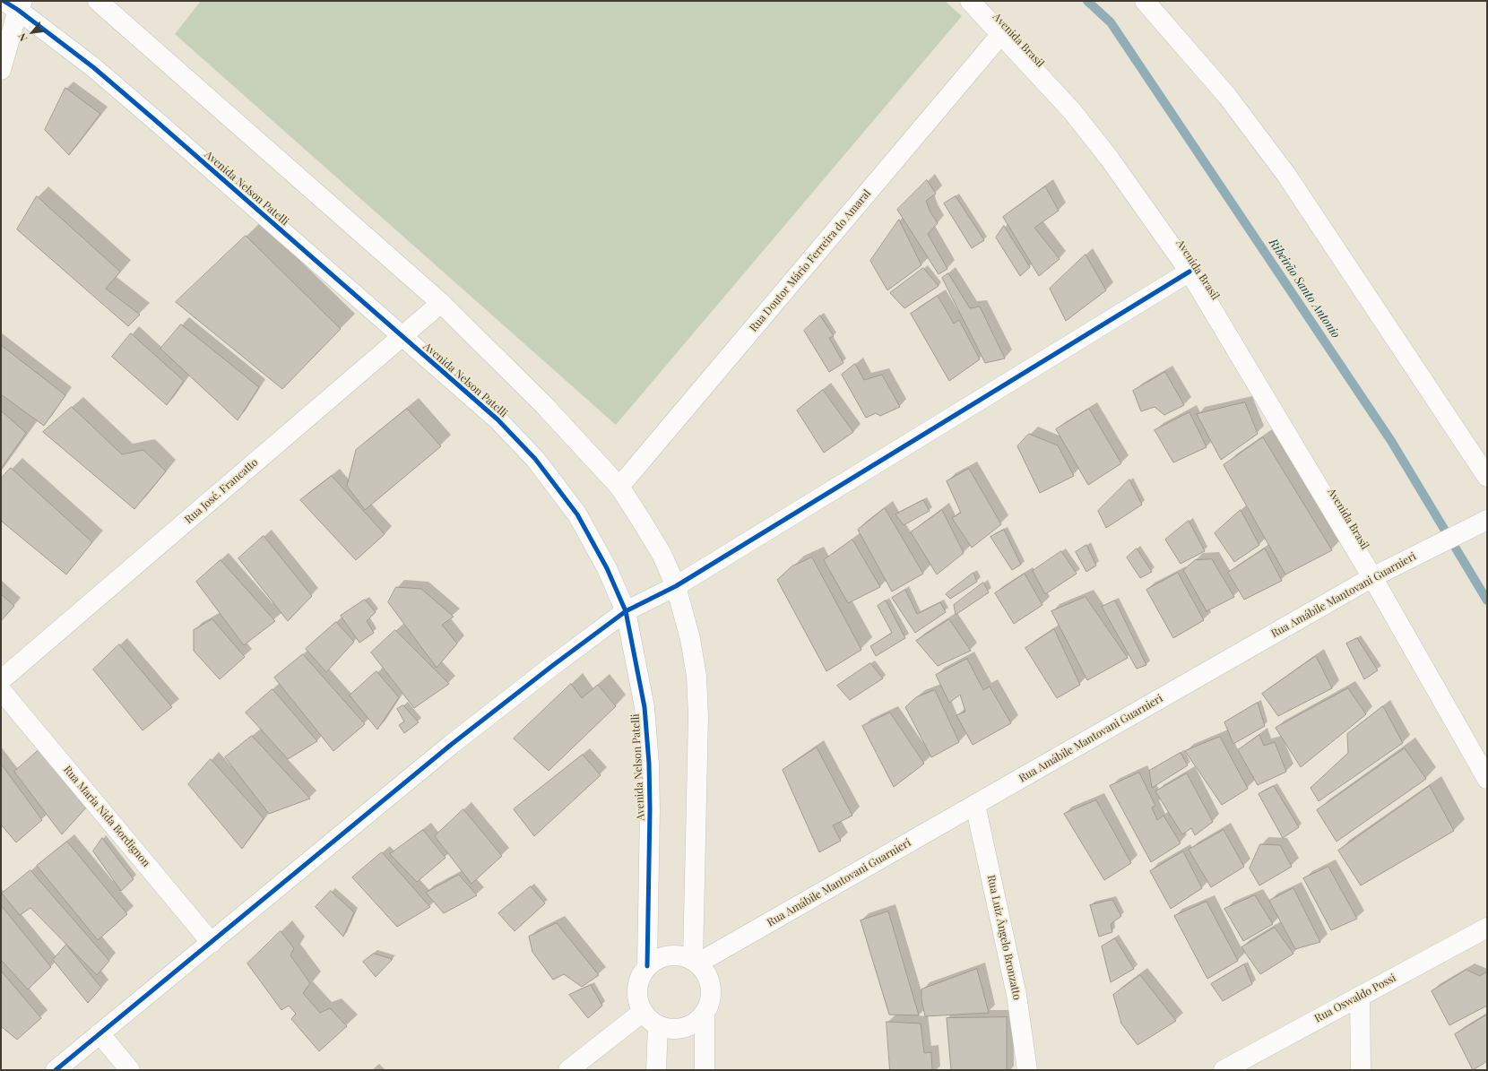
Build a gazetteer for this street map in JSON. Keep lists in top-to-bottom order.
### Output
{
  "streets": {
    "street": [
      "Avenida Brasil",
      "Avenida Nelson Patelli",
      "Rua Doutor Mário Ferreira do Amaral",
      "Rua José. Francatto",
      "Rua Amábile Mantovani Guarnieri",
      "Rua Maria Nida Bordignon",
      "Rua Luiz Ângelo Bronzatto",
      "Rua Oswaldo Possi"
    ]
  },
  "crossings": [
    ["Avenida Brasil", "Rua Doutor Mário Ferreira do Amaral"],
    ["Avenida Brasil", "Rua Amábile Mantovani Guarnieri"],
    ["Avenida Nelson Patelli", "Rua José. Francatto"],
    ["Avenida Nelson Patelli", "Rua Amábile Mantovani Guarnieri"],
    ["Rua Amábile Mantovani Guarnieri", "Rua Luiz Ângelo Bronzatto"]
  ],
  "water": ["Ribeirão Santo Antonio"],
  "north": "bottom left"
}
